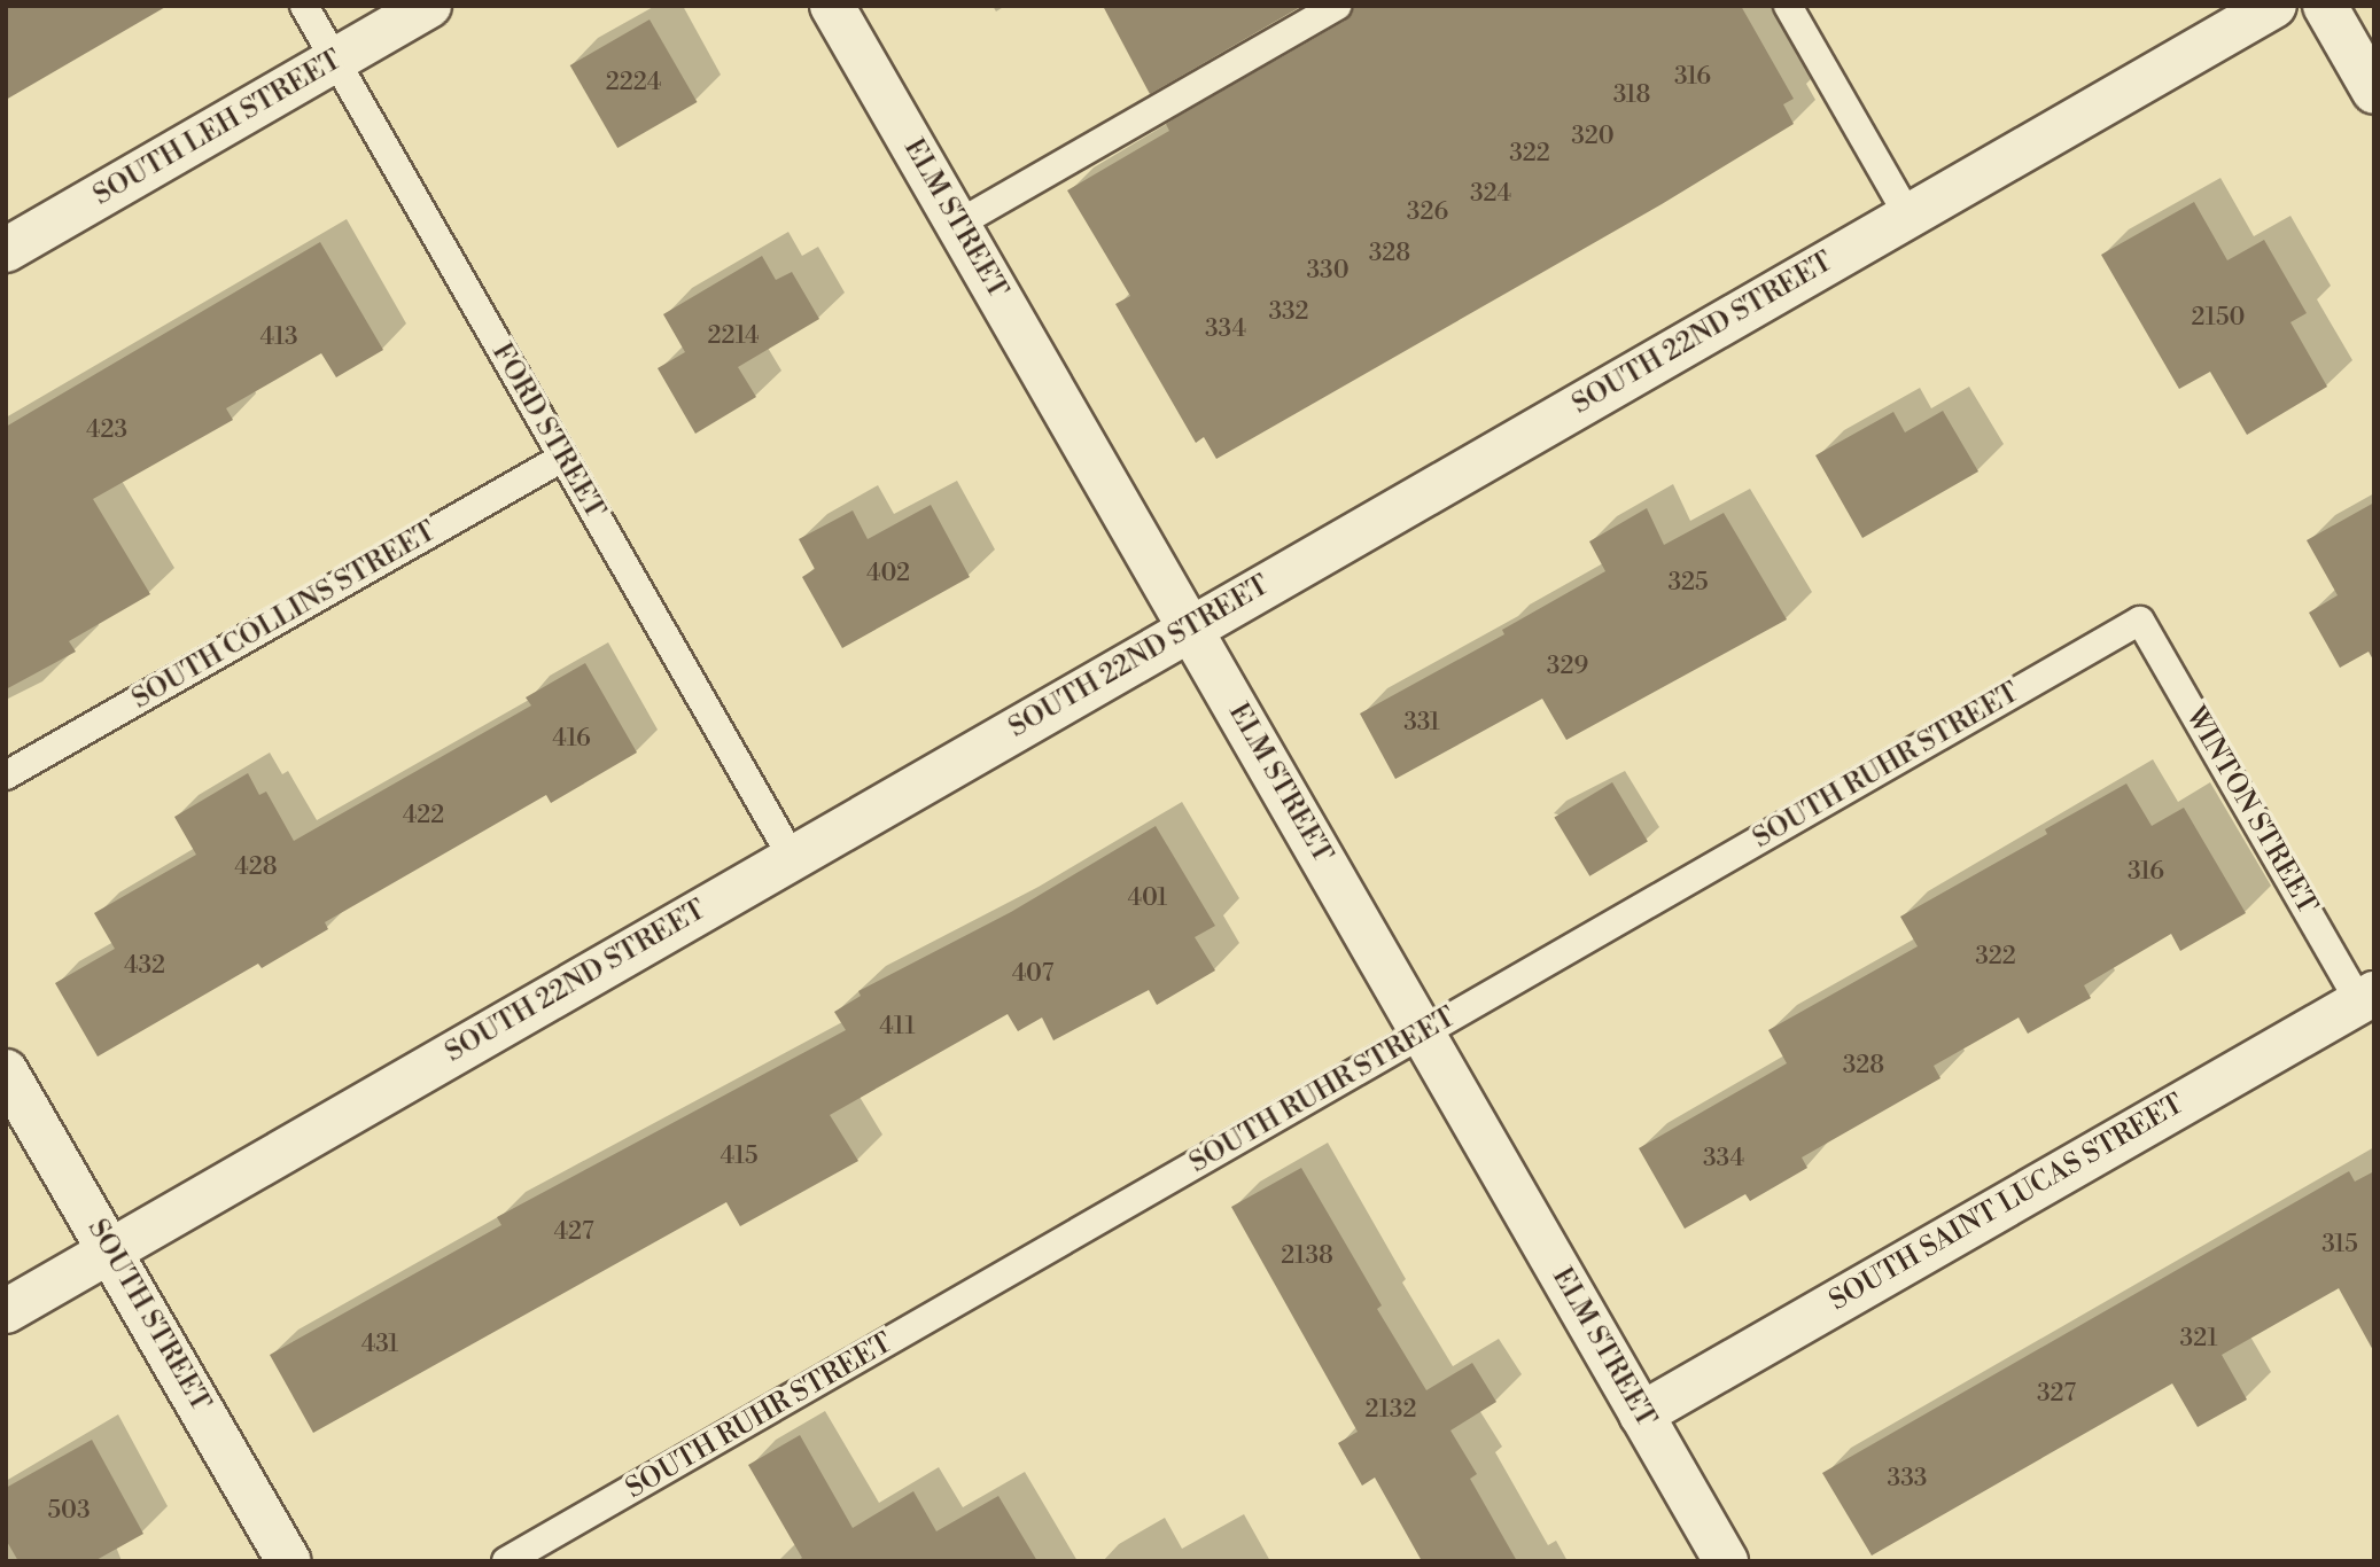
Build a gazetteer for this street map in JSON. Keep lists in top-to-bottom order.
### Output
{
  "streets": {
    "street": [
      "SOUTH LEH STREET",
      "ELM STREET",
      "SOUTH 22ND STREET",
      "SOUTH SAINT LUCAS STREET",
      "SOUTH STREET"
    ],
    "lane": [
      "FORD STREET",
      "SOUTH COLLINS STREET",
      "SOUTH RUHR STREET",
      "WINTON STREET"
    ]
  },
  "crossings": [
    ["SOUTH LEH STREET", "FORD STREET"],
    ["ELM STREET", "SOUTH 22ND STREET"],
    ["ELM STREET", "SOUTH RUHR STREET"],
    ["ELM STREET", "SOUTH SAINT LUCAS STREET"],
    ["SOUTH 22ND STREET", "FORD STREET"],
    ["SOUTH 22ND STREET", "SOUTH STREET"],
    ["FORD STREET", "SOUTH COLLINS STREET"],
    ["SOUTH RUHR STREET", "WINTON STREET"],
    ["WINTON STREET", "SOUTH SAINT LUCAS STREET"]
  ],
  "house_numbers": [
    "316",
    "2224",
    "318",
    "320",
    "322",
    "324",
    "326",
    "328",
    "330",
    "332",
    "2150",
    "334",
    "2214",
    "413",
    "423",
    "402",
    "325",
    "329",
    "331",
    "416",
    "422",
    "428",
    "316",
    "401",
    "322",
    "432",
    "407",
    "411",
    "328",
    "415",
    "334",
    "427",
    "315",
    "2138",
    "321",
    "431",
    "327",
    "2132",
    "333",
    "503"
  ]
}
